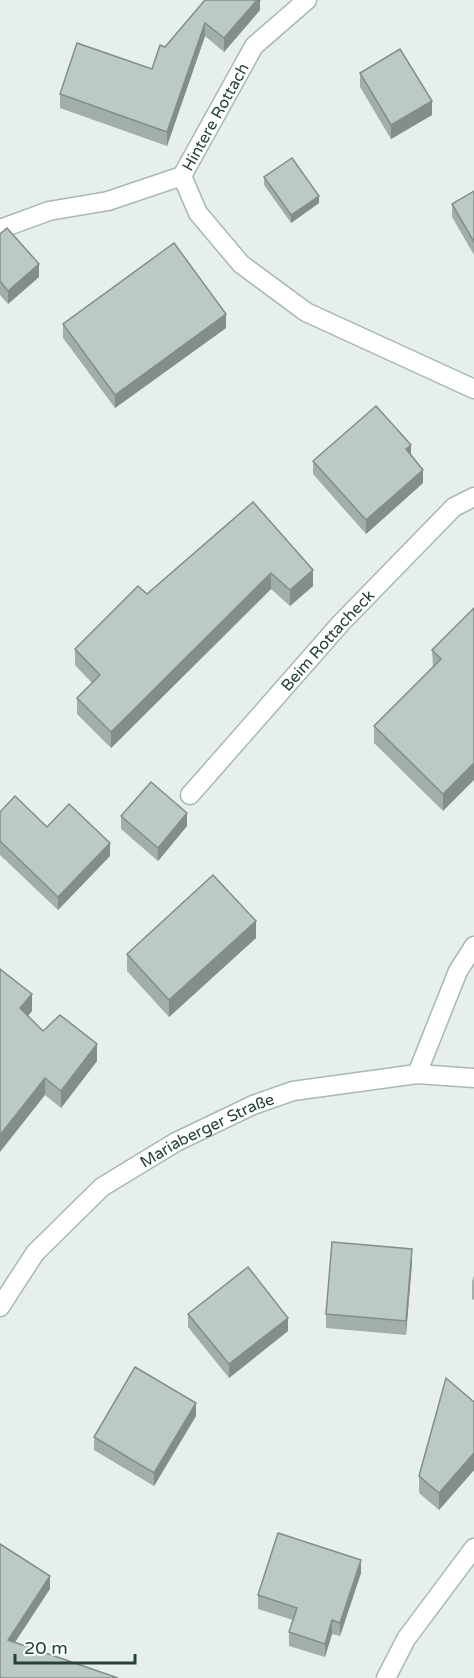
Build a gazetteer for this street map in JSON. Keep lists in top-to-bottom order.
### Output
{
  "streets": {
    "street": ["Hintere Rottach", "Beim Rottacheck", "Mariaberger Straße"]
  },
  "scale_bar": "20 m"
}
